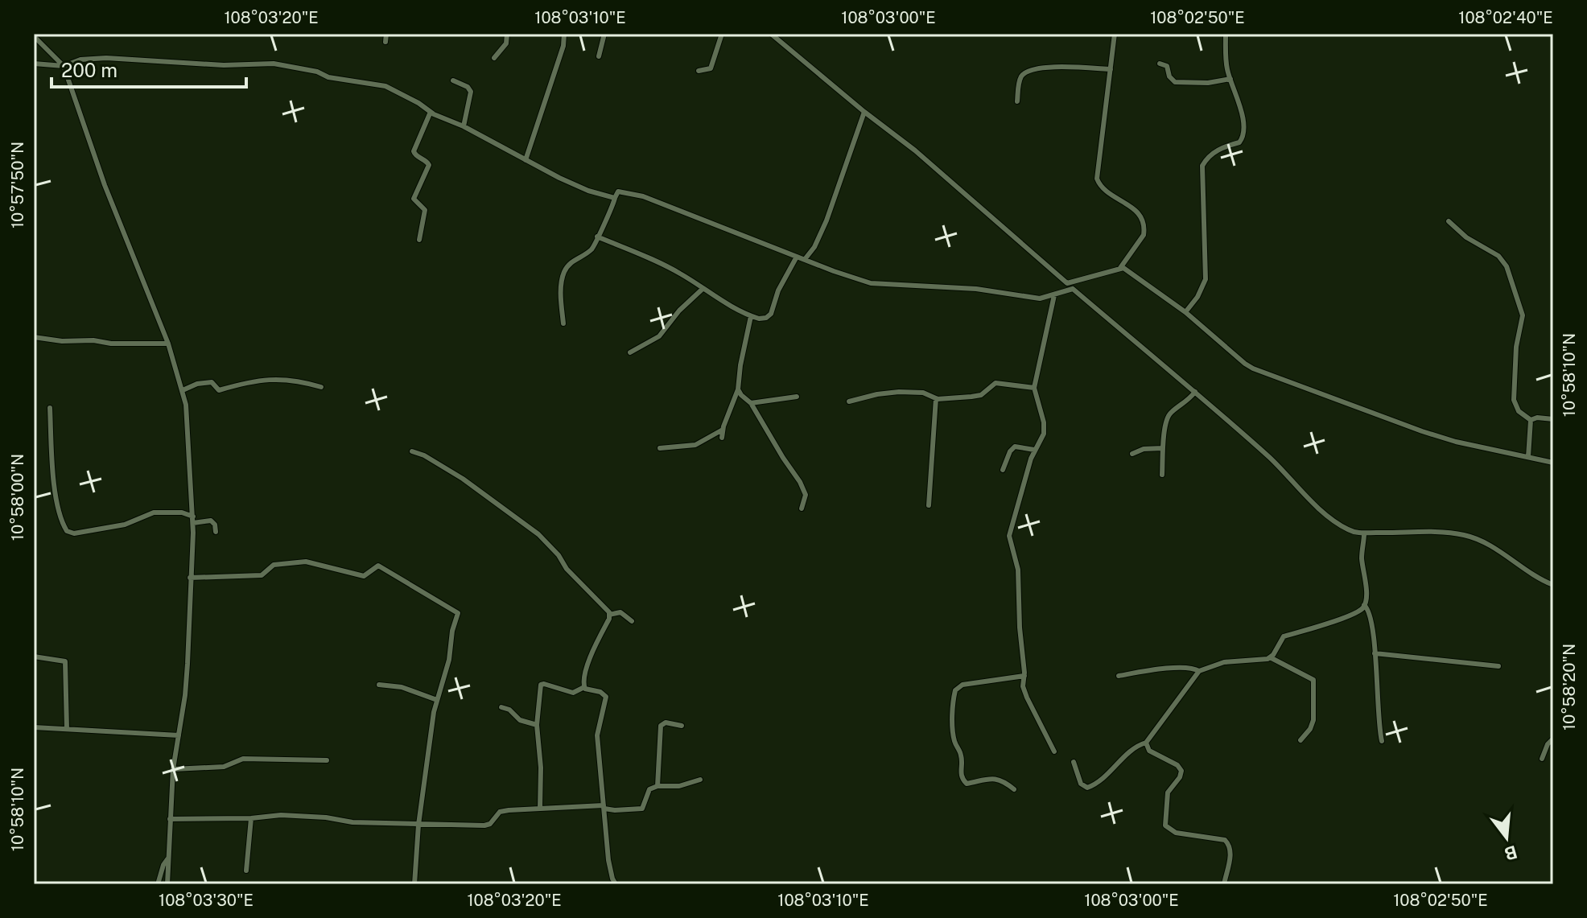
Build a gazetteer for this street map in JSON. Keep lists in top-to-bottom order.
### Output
{
  "scale_bar": "200 m",
  "north": "bottom",
  "coordinates": [
    "108°03'20\"E",
    "108°03'10\"E",
    "108°03'00\"E",
    "108°02'50\"E",
    "108°02'40\"E",
    "10°57'50\"N",
    "10°58'10\"N",
    "10°58'00\"N",
    "10°58'20\"N",
    "108°03'30\"E"
  ]
}
